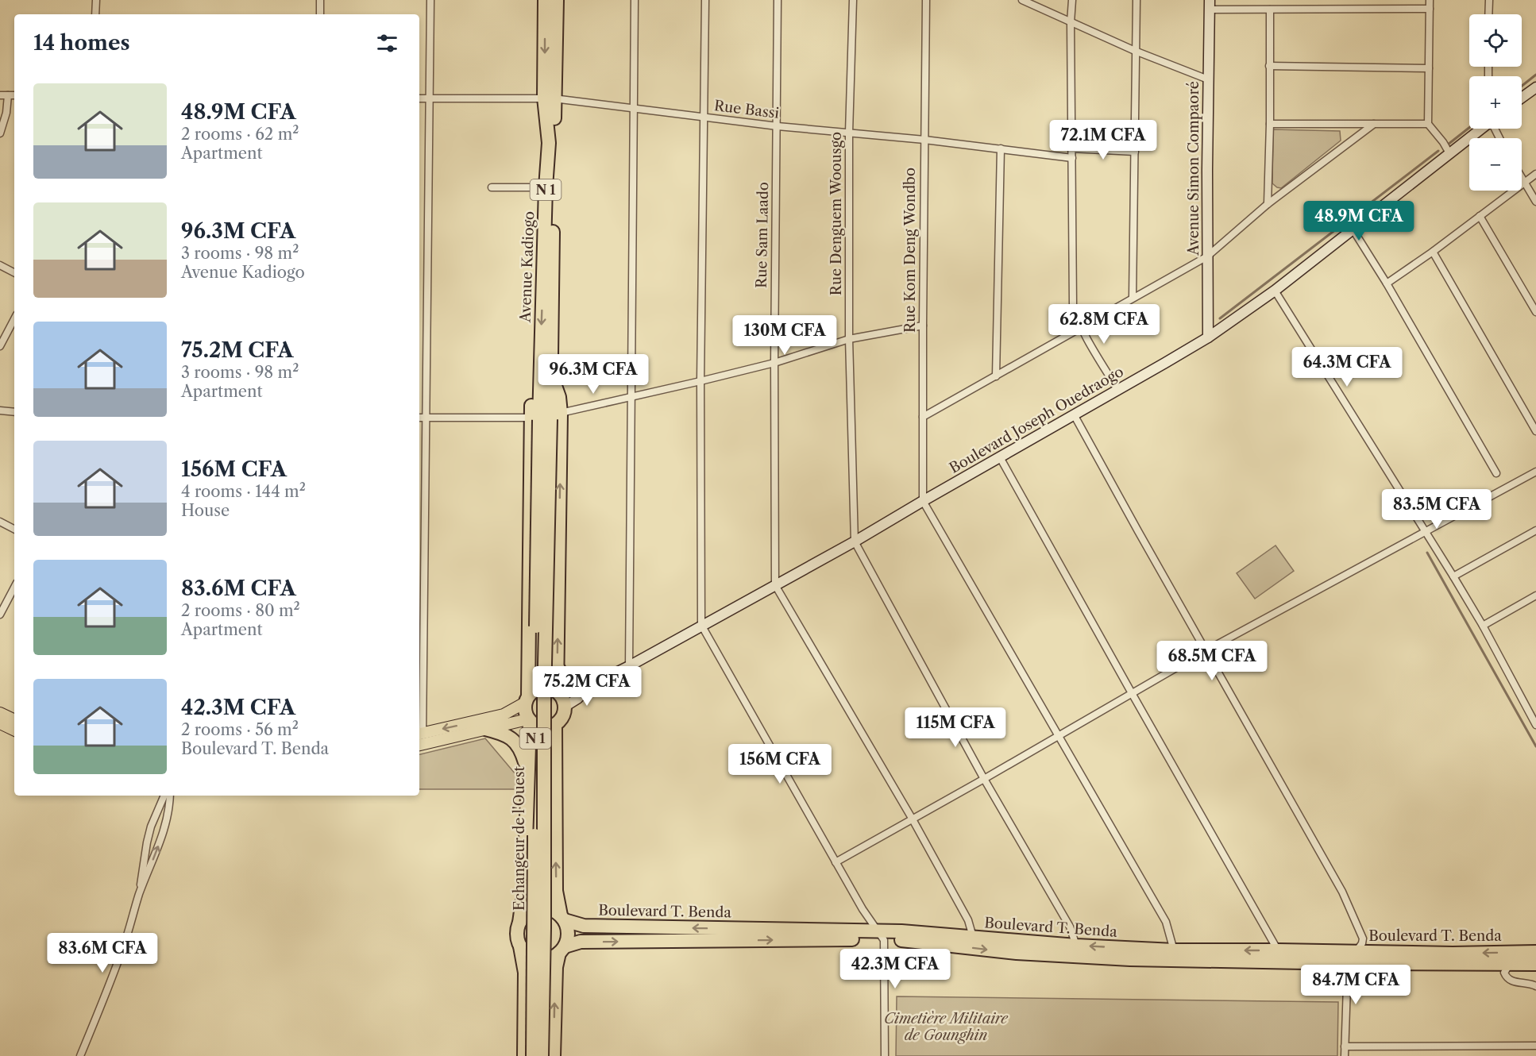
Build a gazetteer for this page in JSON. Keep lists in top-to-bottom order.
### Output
{
  "streets": {
    "highway": [
      "N 1",
      "Avenue Kadiogo",
      "Echangeur de l'Ouest",
      "Boulevard T. Benda"
    ],
    "street": [
      "Rue Bassi",
      "Avenue Simon Compaoré",
      "Rue Denguem Woousgo",
      "Rue Sam Laado",
      "Rue Kom Deng Wondbo",
      "Boulevard Joseph Ouedraogo"
    ]
  },
  "crossings": [
    ["Rue Bassi", "Rue Denguem Woousgo"],
    ["Rue Bassi", "Rue Sam Laado"],
    ["Rue Bassi", "Rue Kom Deng Wondbo"],
    ["Rue Bassi", "Avenue Kadiogo"],
    ["Avenue Simon Compaoré", "Boulevard Joseph Ouedraogo"],
    ["N 1", "Avenue Kadiogo"],
    ["N 1", "Boulevard Joseph Ouedraogo"],
    ["N 1", "Echangeur de l'Ouest"],
    ["N 1", "Boulevard T. Benda"],
    ["Rue Denguem Woousgo", "Boulevard Joseph Ouedraogo"],
    ["Rue Sam Laado", "Boulevard Joseph Ouedraogo"],
    ["Rue Kom Deng Wondbo", "Boulevard Joseph Ouedraogo"],
    ["Avenue Kadiogo", "Echangeur de l'Ouest"]
  ],
  "parks": ["Cimetière Militaire de Gounghin"],
  "page": {
    "map_buttons": ["+", "−"],
    "heading": "14 homes",
    "list": [
      {
        "name": "48.9M CFA",
        "note": "2 rooms · 62 m² · Apartment"
      },
      {
        "name": "96.3M CFA",
        "note": "3 rooms · 98 m² · Avenue Kadiogo"
      },
      {
        "name": "75.2M CFA",
        "note": "3 rooms · 98 m² · Apartment"
      },
      {
        "name": "156M CFA",
        "note": "4 rooms · 144 m² · House"
      },
      {
        "name": "83.6M CFA",
        "note": "2 rooms · 80 m² · Apartment"
      },
      {
        "name": "42.3M CFA",
        "note": "2 rooms · 56 m² · Boulevard T. Benda"
      }
    ],
    "price": [
      "72.1M CFA",
      "48.9M CFA",
      "62.8M CFA",
      "130M CFA",
      "64.3M CFA",
      "96.3M CFA",
      "83.5M CFA",
      "68.5M CFA",
      "75.2M CFA",
      "115M CFA",
      "156M CFA",
      "83.6M CFA",
      "42.3M CFA",
      "84.7M CFA"
    ]
  }
}
